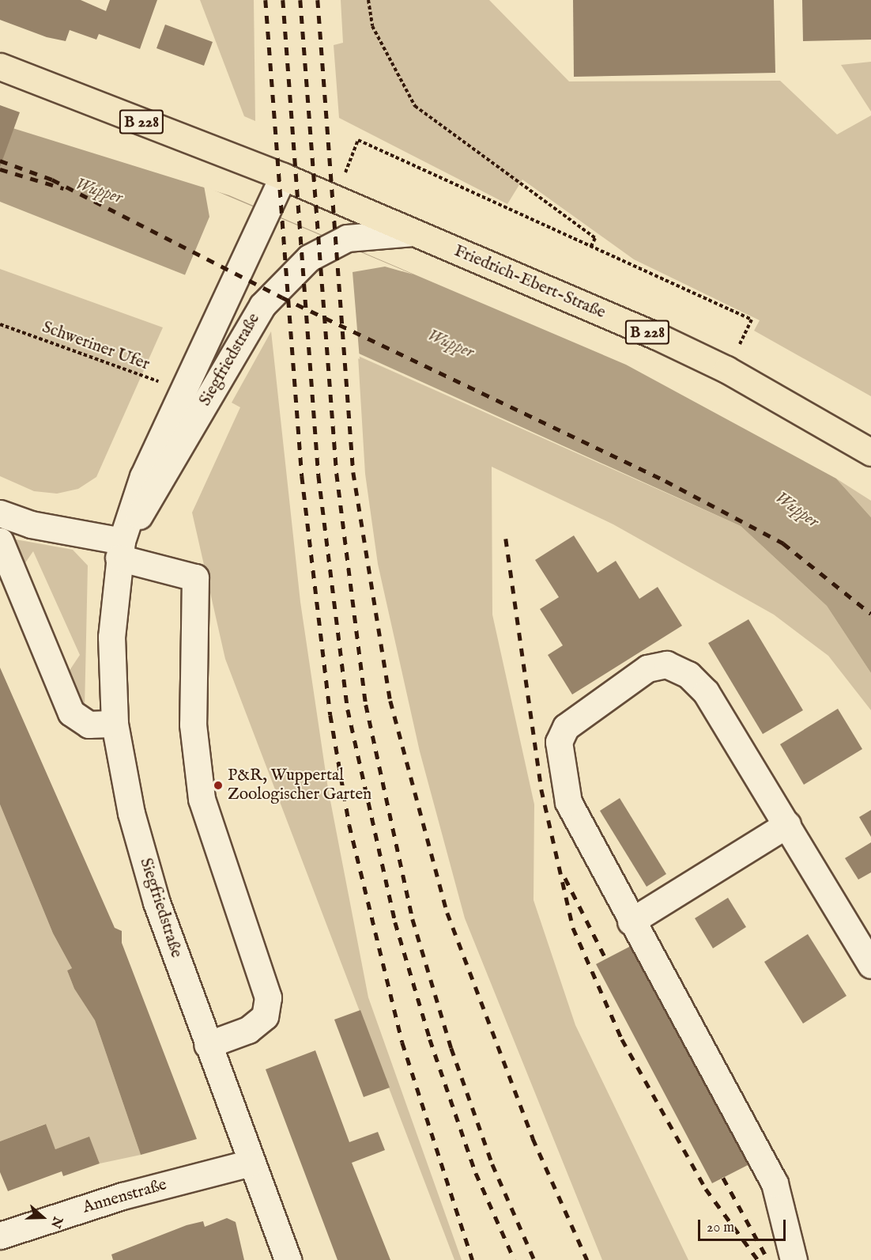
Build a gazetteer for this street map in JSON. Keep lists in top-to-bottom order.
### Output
{
  "streets": {
    "main road": ["B 228", "Friedrich-Ebert-Straße"],
    "street": ["Siegfriedstraße", "Annenstraße"],
    "path": ["Schweriner Ufer"]
  },
  "crossings": [
    ["B 228", "Friedrich-Ebert-Straße"],
    ["B 228", "Siegfriedstraße"],
    ["Friedrich-Ebert-Straße", "Siegfriedstraße"],
    ["Schweriner Ufer", "Siegfriedstraße"],
    ["Siegfriedstraße", "Annenstraße"]
  ],
  "water": ["Wupper"],
  "places": ["P&R, Wuppertal Zoologischer Garten"],
  "scale_bar": "20 m",
  "north": "right"
}
